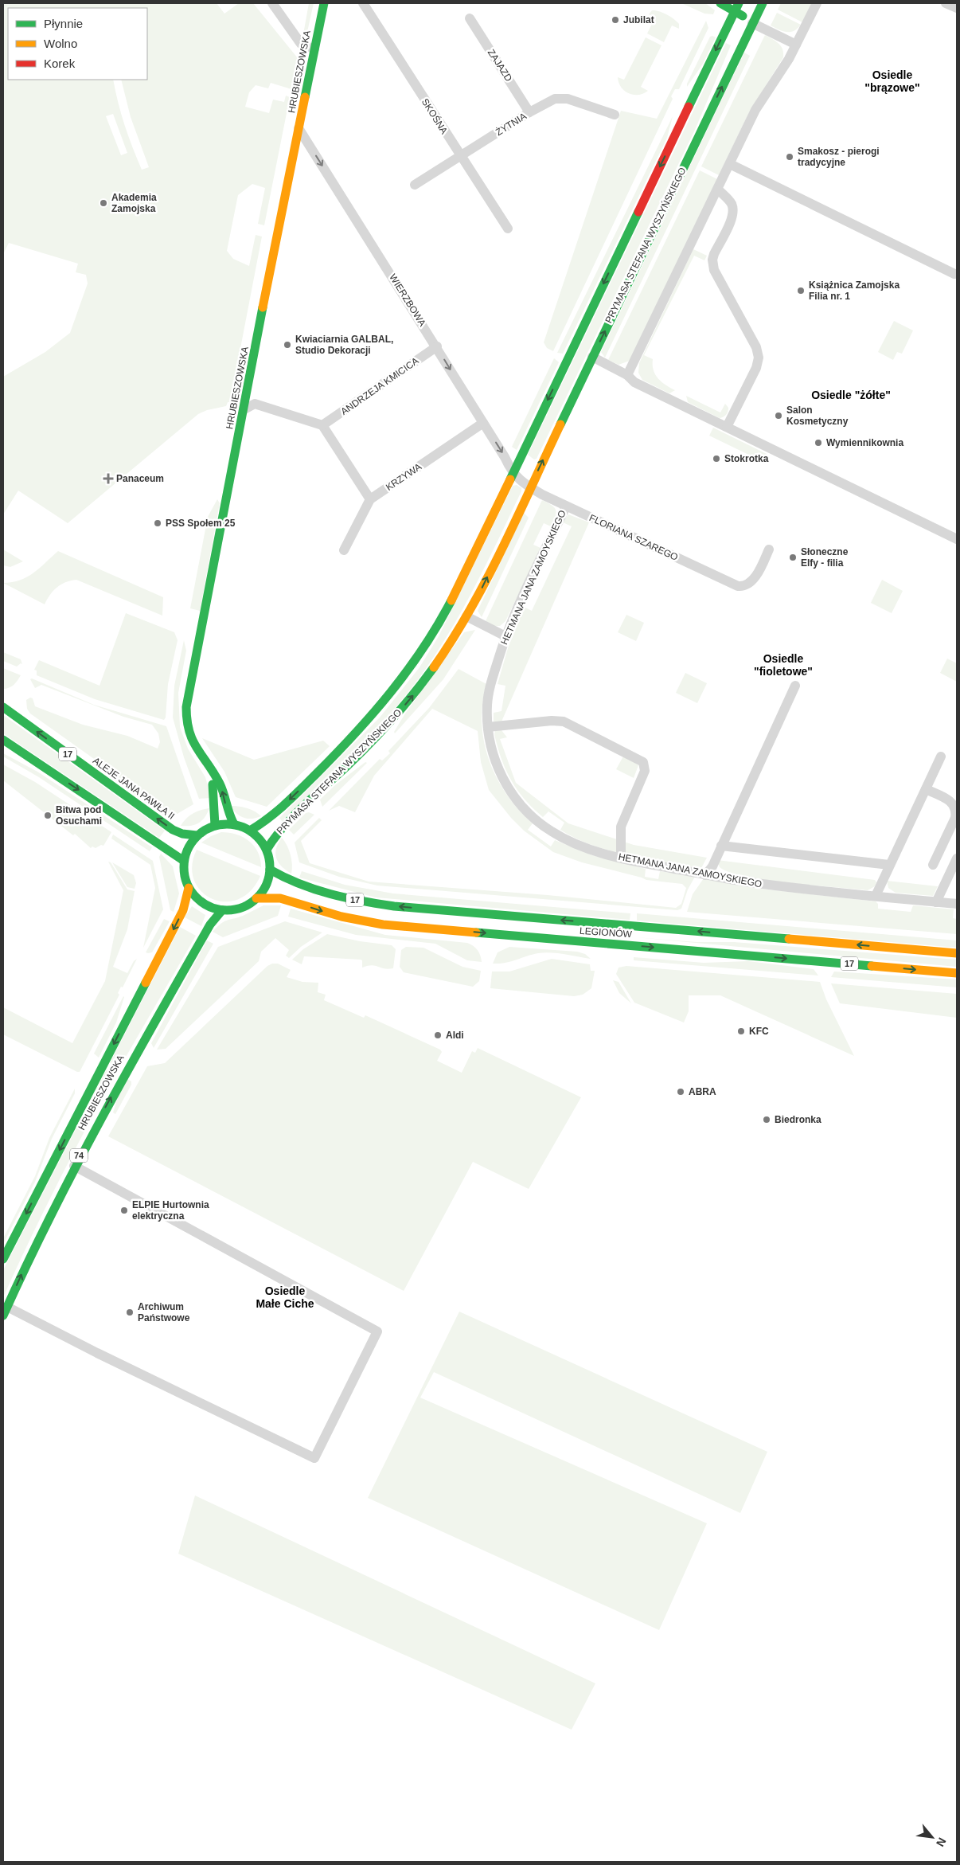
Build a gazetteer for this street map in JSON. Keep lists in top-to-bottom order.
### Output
{
  "streets": {
    "main road": [
      "HRUBIESZOWSKA",
      "PRYMASA STEFANA WYSZYŃSKIEGO",
      "17",
      "ALEJE JANA PAWŁA II",
      "LEGIONÓW",
      "74"
    ],
    "street": [
      "ZAJAZD",
      "SKOŚNA",
      "ŻYTNIA",
      "WIERZBOWA",
      "ANDRZEJA KMICICA",
      "KRZYWA",
      "FLORIANA SZAREGO",
      "HETMANA JANA ZAMOYSKIEGO"
    ]
  },
  "crossings": [
    ["ZAJAZD", "ŻYTNIA"],
    ["HRUBIESZOWSKA", "PRYMASA STEFANA WYSZYŃSKIEGO"],
    ["HRUBIESZOWSKA", "WIERZBOWA"],
    ["HRUBIESZOWSKA", "17"],
    ["HRUBIESZOWSKA", "ALEJE JANA PAWŁA II"],
    ["HRUBIESZOWSKA", "LEGIONÓW"],
    ["SKOŚNA", "ŻYTNIA"],
    ["PRYMASA STEFANA WYSZYŃSKIEGO", "WIERZBOWA"],
    ["PRYMASA STEFANA WYSZYŃSKIEGO", "FLORIANA SZAREGO"],
    ["PRYMASA STEFANA WYSZYŃSKIEGO", "17"],
    ["PRYMASA STEFANA WYSZYŃSKIEGO", "ALEJE JANA PAWŁA II"],
    ["PRYMASA STEFANA WYSZYŃSKIEGO", "LEGIONÓW"],
    ["WIERZBOWA", "ANDRZEJA KMICICA"],
    ["WIERZBOWA", "KRZYWA"],
    ["FLORIANA SZAREGO", "HETMANA JANA ZAMOYSKIEGO"],
    ["17", "ALEJE JANA PAWŁA II"],
    ["17", "LEGIONÓW"],
    ["ALEJE JANA PAWŁA II", "LEGIONÓW"]
  ],
  "one_way": ["WIERZBOWA"],
  "districts": [
    "Osiedle \"brązowe\"",
    "Osiedle \"żółte\"",
    "Osiedle \"fioletowe\"",
    "Osiedle Małe Ciche"
  ],
  "places": {
    "other": [
      "Jubilat",
      "Smakosz - pierogi tradycyjne",
      "Akademia Zamojska",
      "Książnica Zamojska Filia nr. 1",
      "Kwiaciarnia GALBAL, Studio Dekoracji",
      "Salon Kosmetyczny",
      "Wymiennikownia",
      "Stokrotka",
      "PSS Społem 25",
      "Słoneczne Elfy - filia",
      "Bitwa pod Osuchami",
      "KFC",
      "Aldi",
      "ABRA",
      "Biedronka",
      "ELPIE Hurtownia elektryczna",
      "Archiwum Państwowe"
    ],
    "health": ["Panaceum"]
  },
  "legend": ["Płynnie", "Wolno", "Korek"],
  "north": "bottom right"
}
